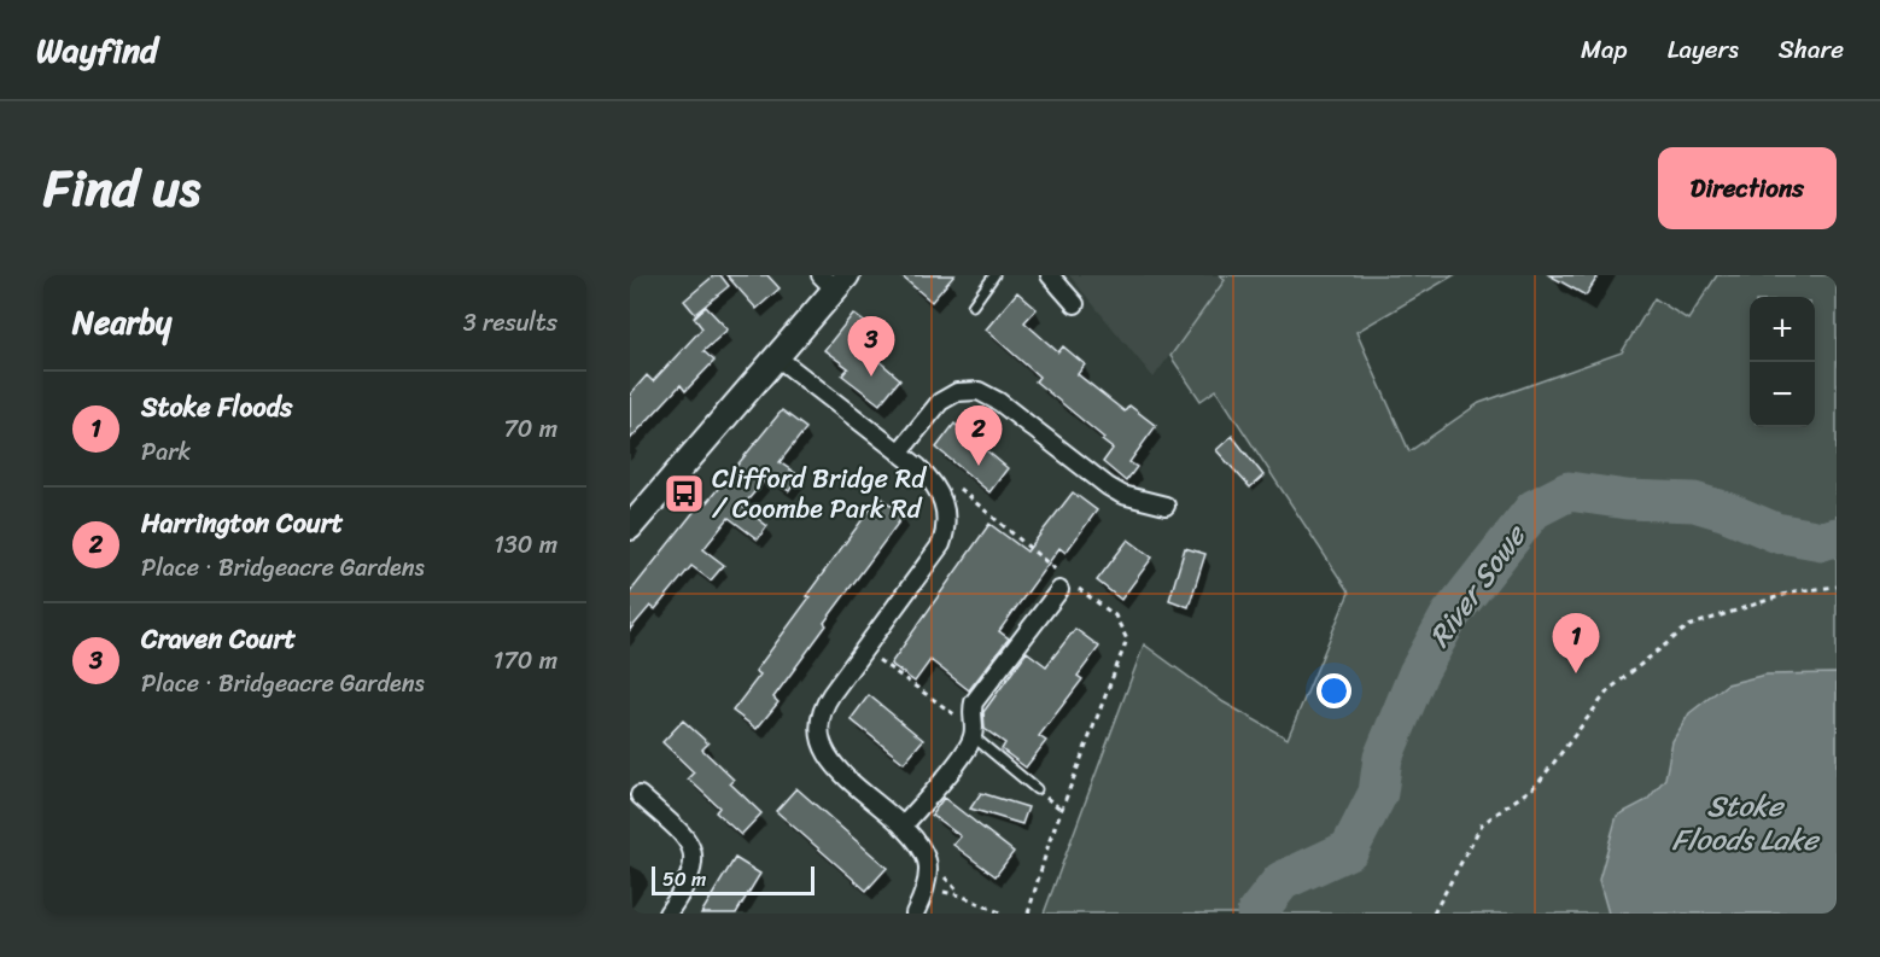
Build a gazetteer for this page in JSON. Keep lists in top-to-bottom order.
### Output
{
  "water": ["River Sowe", "Stoke Floods Lake"],
  "places": {
    "bus stop": ["Clifford Bridge Rd / Coombe Park Rd"]
  },
  "scale_bar": "50 m",
  "page": {
    "header": "Wayfind",
    "nav": ["Map", "Layers", "Share"],
    "title": "Find us",
    "buttons": "Directions",
    "heading": ["Nearby", "3 results"],
    "map_buttons": ["+", "−"],
    "pins": ["3", "2", "1"],
    "list": [
      {
        "mark": "1",
        "name": "Stoke Floods",
        "note": "Park",
        "value": "70 m"
      },
      {
        "mark": "2",
        "name": "Harrington Court",
        "note": "Place · Bridgeacre Gardens",
        "value": "130 m"
      },
      {
        "mark": "3",
        "name": "Craven Court",
        "note": "Place · Bridgeacre Gardens",
        "value": "170 m"
      }
    ],
    "scale": "50 m"
  }
}
